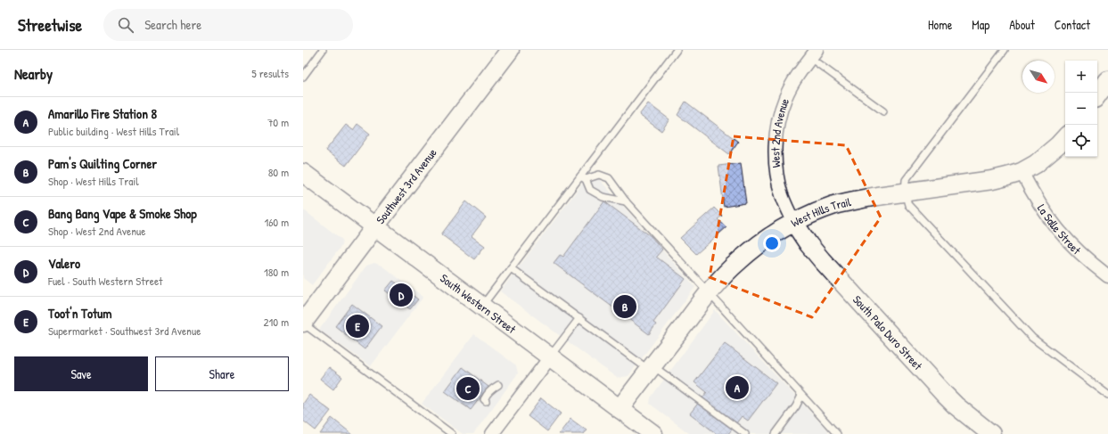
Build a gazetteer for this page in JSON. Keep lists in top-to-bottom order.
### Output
{
  "streets": {
    "street": [
      "West 2nd Avenue",
      "Southwest 3rd Avenue",
      "West Hills Trail",
      "La Salle Street",
      "South Western Street",
      "South Palo Duro Street"
    ]
  },
  "crossings": [
    ["West 2nd Avenue", "West Hills Trail"],
    ["West 2nd Avenue", "South Palo Duro Street"],
    ["Southwest 3rd Avenue", "South Western Street"],
    ["West Hills Trail", "La Salle Street"],
    ["West Hills Trail", "South Western Street"],
    ["West Hills Trail", "South Palo Duro Street"]
  ],
  "north": "bottom right",
  "page": {
    "header": "Streetwise",
    "search": "Search here",
    "nav": [
      "Home",
      "Map",
      "About",
      "Contact"
    ],
    "heading": ["Nearby", "5 results"],
    "map_buttons": ["+", "−"],
    "list": [
      {
        "mark": "A",
        "name": "Amarillo Fire Station 8",
        "note": "Public building · West Hills Trail",
        "value": "70 m"
      },
      {
        "mark": "B",
        "name": "Pam's Quilting Corner",
        "note": "Shop · West Hills Trail",
        "value": "80 m"
      },
      {
        "mark": "C",
        "name": "Bang Bang Vape & Smoke Shop",
        "note": "Shop · West 2nd Avenue",
        "value": "160 m"
      },
      {
        "mark": "D",
        "name": "Valero",
        "note": "Fuel · South Western Street",
        "value": "180 m"
      },
      {
        "mark": "E",
        "name": "Toot'n Totum",
        "note": "Supermarket · Southwest 3rd Avenue",
        "value": "210 m"
      }
    ],
    "pins": [
      "D",
      "B",
      "E",
      "A",
      "C"
    ],
    "buttons": ["Save", "Share"]
  }
}
